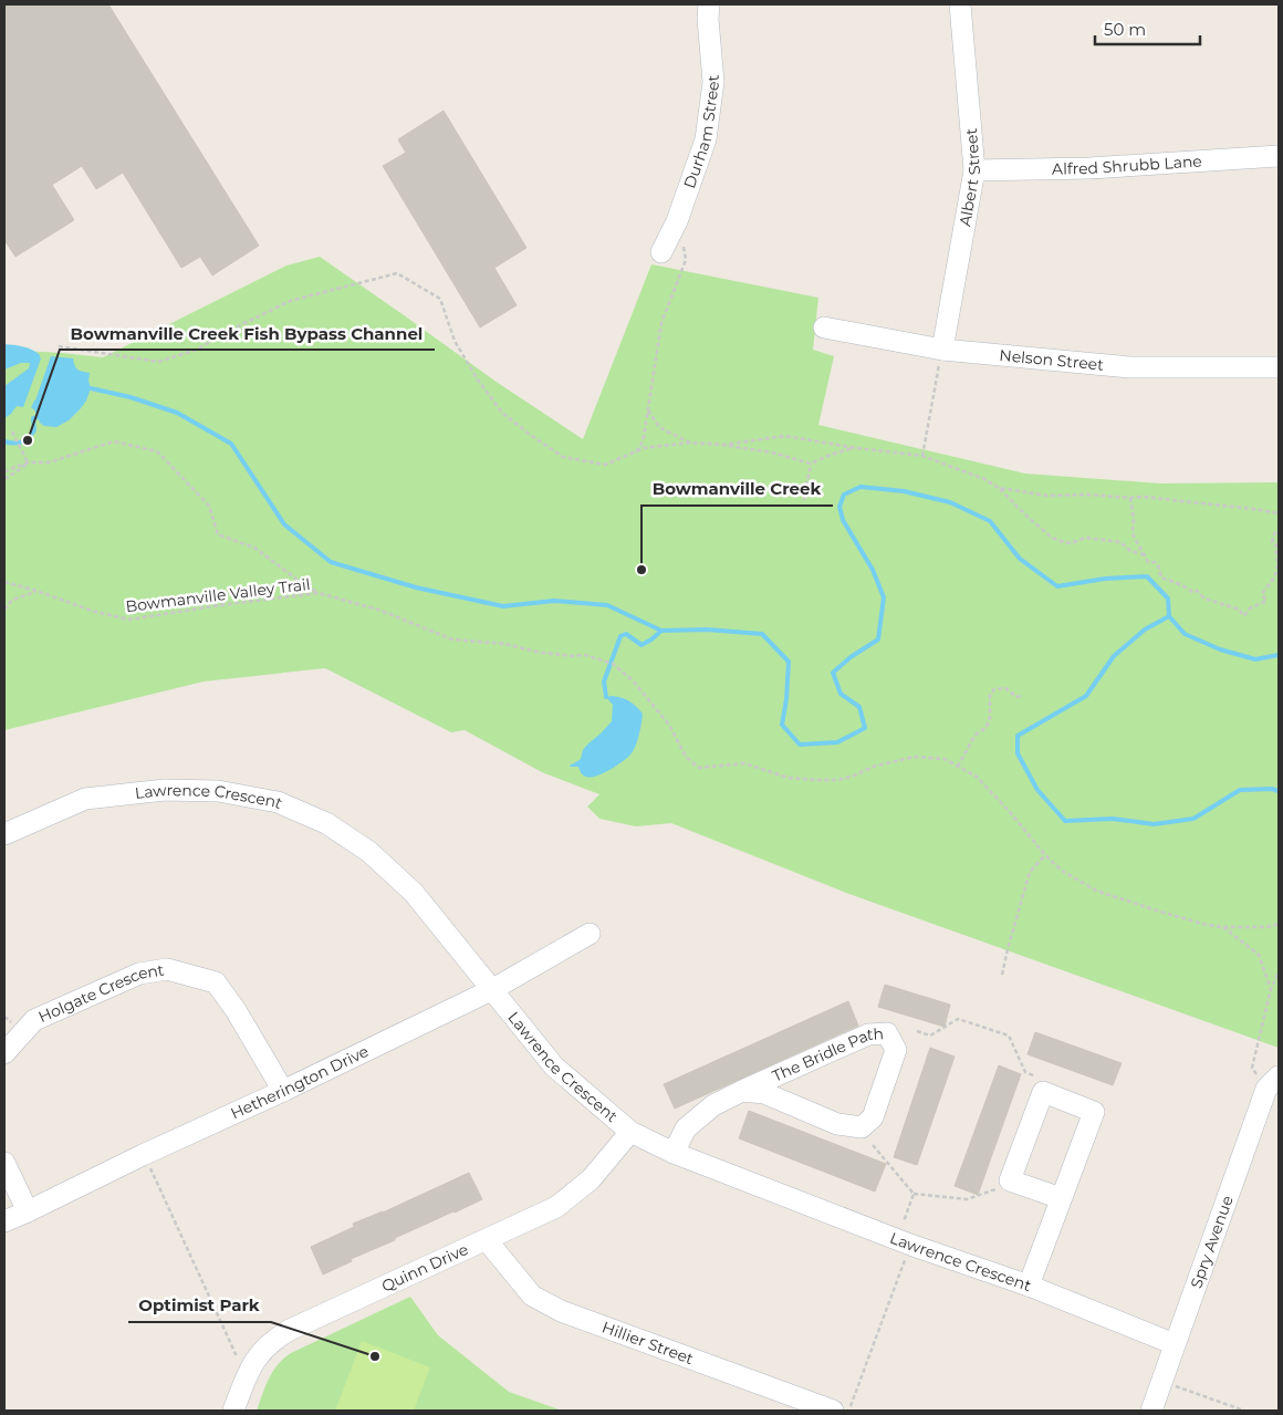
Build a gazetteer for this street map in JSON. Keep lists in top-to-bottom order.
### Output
{
  "streets": {
    "street": [
      "Durham Street",
      "Alfred Shrubb Lane",
      "Albert Street",
      "Nelson Street",
      "Lawrence Crescent",
      "Holgate Crescent",
      "The Bridle Path",
      "Hetherington Drive",
      "Spry Avenue",
      "Quinn Drive",
      "Hillier Street"
    ],
    "path": ["Bowmanville Valley Trail"]
  },
  "crossings": [
    ["Alfred Shrubb Lane", "Albert Street"],
    ["Albert Street", "Nelson Street"],
    ["Lawrence Crescent", "The Bridle Path"],
    ["Lawrence Crescent", "Hetherington Drive"],
    ["Lawrence Crescent", "Spry Avenue"],
    ["Lawrence Crescent", "Quinn Drive"],
    ["Holgate Crescent", "Hetherington Drive"],
    ["Quinn Drive", "Hillier Street"]
  ],
  "places": ["Bowmanville Creek Fish Bypass Channel", "Bowmanville Creek", "Optimist Park"],
  "scale_bar": "50 m"
}
